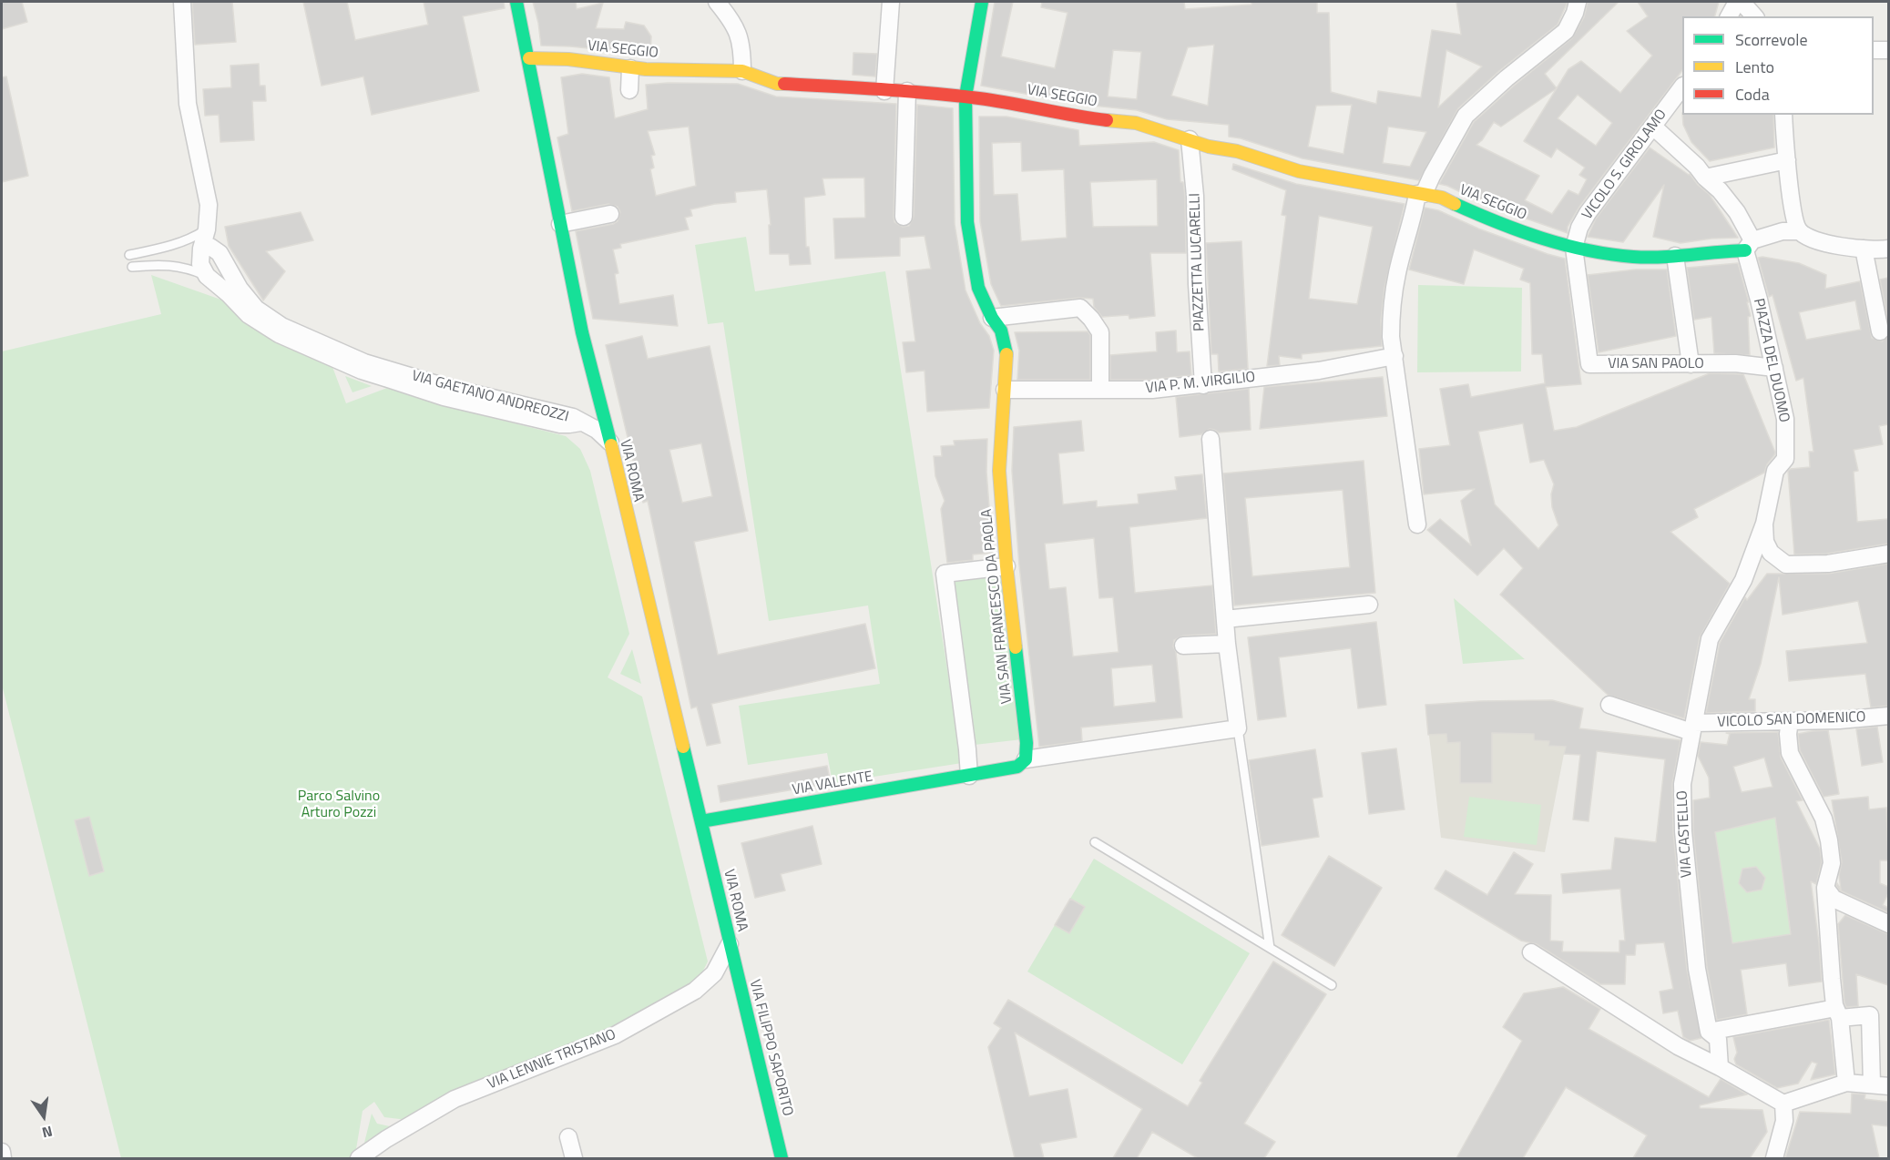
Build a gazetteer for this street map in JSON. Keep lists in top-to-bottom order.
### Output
{
  "streets": {
    "street": [
      "VIA SEGGIO",
      "VICOLO S. GIROLAMO",
      "PIAZZETTA LUCARELLI",
      "PIAZZA DEL DUOMO",
      "VIA SAN PAOLO",
      "VIA P. M. VIRGILIO",
      "VIA GAETANO ANDREOZZI",
      "VIA ROMA",
      "VIA SAN FRANCESCO DA PAOLA",
      "VICOLO SAN DOMENICO",
      "VIA VALENTE",
      "VIA CASTELLO",
      "VIA FILIPPO SAPORITO",
      "VIA LENNIE TRISTANO"
    ]
  },
  "crossings": [
    ["VIA SEGGIO", "VICOLO S. GIROLAMO"],
    ["VIA SEGGIO", "PIAZZETTA LUCARELLI"],
    ["VIA SEGGIO", "PIAZZA DEL DUOMO"],
    ["VIA SEGGIO", "VIA SAN PAOLO"],
    ["VIA SEGGIO", "VIA ROMA"],
    ["VIA SEGGIO", "VIA SAN FRANCESCO DA PAOLA"],
    ["VICOLO S. GIROLAMO", "PIAZZA DEL DUOMO"],
    ["VICOLO S. GIROLAMO", "VIA SAN PAOLO"],
    ["PIAZZETTA LUCARELLI", "VIA P. M. VIRGILIO"],
    ["PIAZZA DEL DUOMO", "VIA SAN PAOLO"],
    ["PIAZZA DEL DUOMO", "VIA CASTELLO"],
    ["VIA P. M. VIRGILIO", "VIA SAN FRANCESCO DA PAOLA"],
    ["VIA GAETANO ANDREOZZI", "VIA ROMA"],
    ["VIA ROMA", "VIA VALENTE"],
    ["VIA ROMA", "VIA FILIPPO SAPORITO"],
    ["VIA ROMA", "VIA LENNIE TRISTANO"],
    ["VICOLO SAN DOMENICO", "VIA CASTELLO"],
    ["VIA FILIPPO SAPORITO", "VIA LENNIE TRISTANO"]
  ],
  "parks": ["Parco Salvino Arturo Pozzi"],
  "legend": ["Scorrevole", "Lento", "Coda"],
  "north": "bottom"
}
